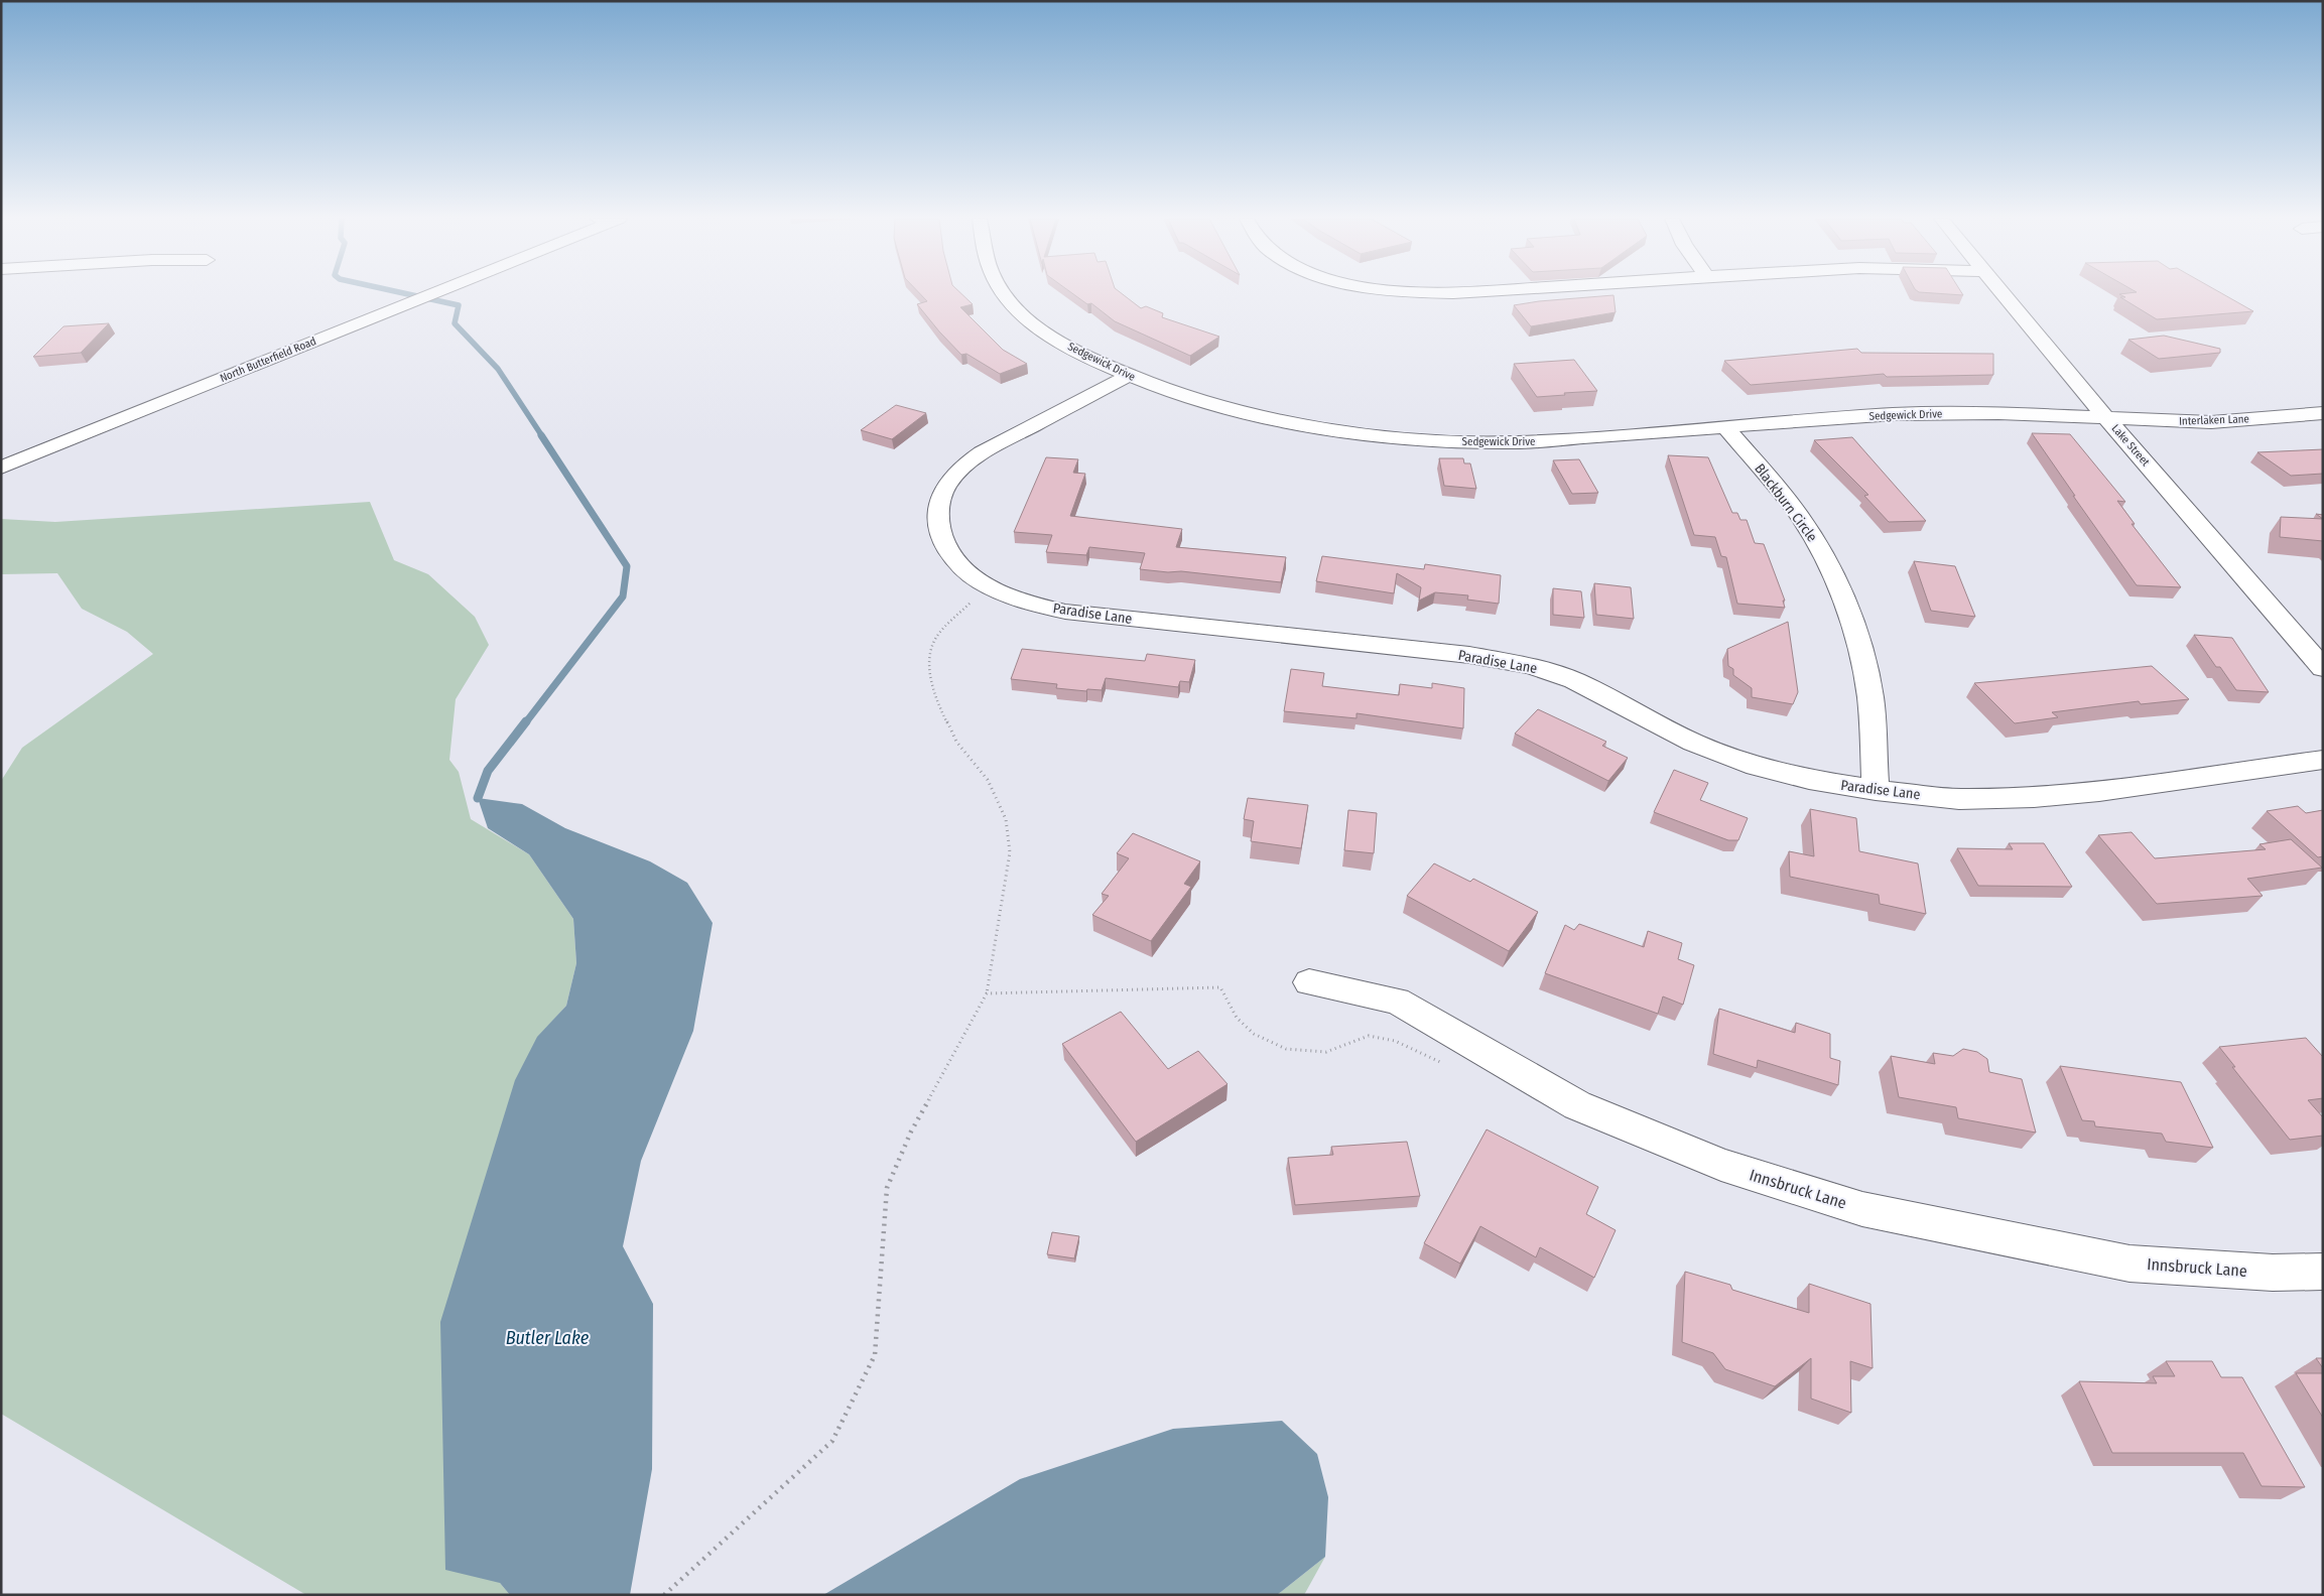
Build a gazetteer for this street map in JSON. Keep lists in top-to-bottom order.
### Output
{
  "streets": {
    "street": [
      "North Butterfield Road",
      "Sedgewick Drive",
      "Interlaken Lane",
      "Lake Street",
      "Blackburn Circle",
      "Paradise Lane",
      "Innsbruck Lane"
    ]
  },
  "crossings": [
    ["Sedgewick Drive", "Interlaken Lane"],
    ["Sedgewick Drive", "Lake Street"],
    ["Sedgewick Drive", "Blackburn Circle"],
    ["Sedgewick Drive", "Paradise Lane"],
    ["Interlaken Lane", "Lake Street"],
    ["Blackburn Circle", "Paradise Lane"]
  ],
  "water": ["Butler Lake"]
}
